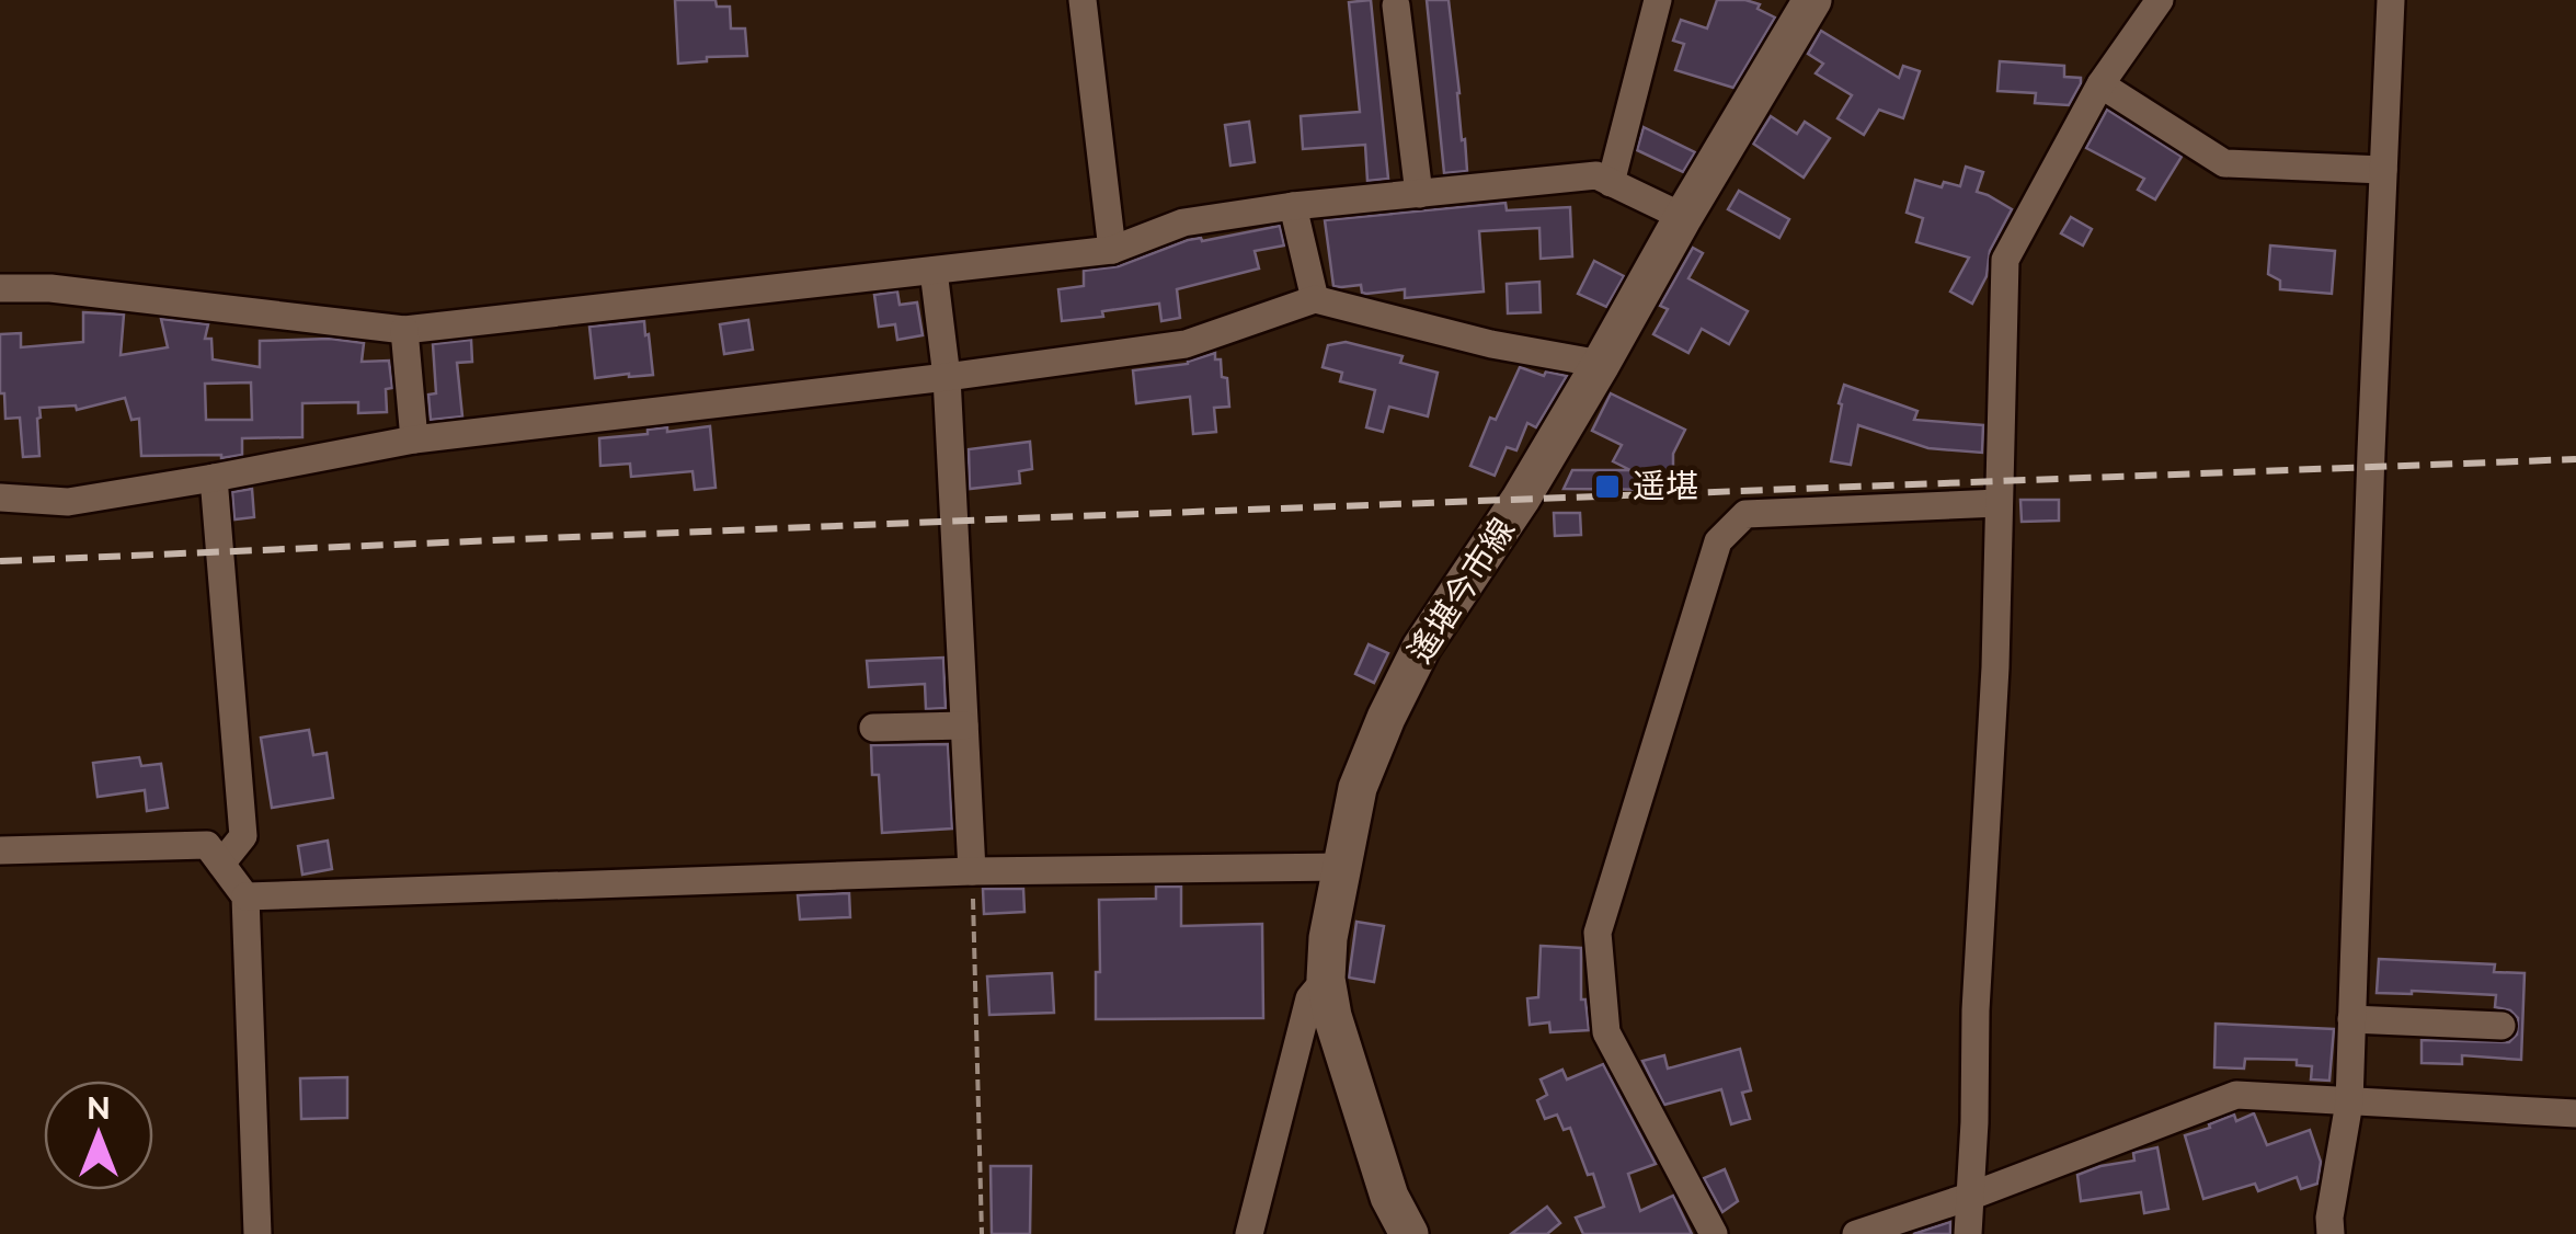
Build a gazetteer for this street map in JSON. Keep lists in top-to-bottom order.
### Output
{
  "streets": {
    "main road": ["遙堪今市線"]
  },
  "places": {
    "transit": ["遥堪"]
  },
  "north": "top"
}
